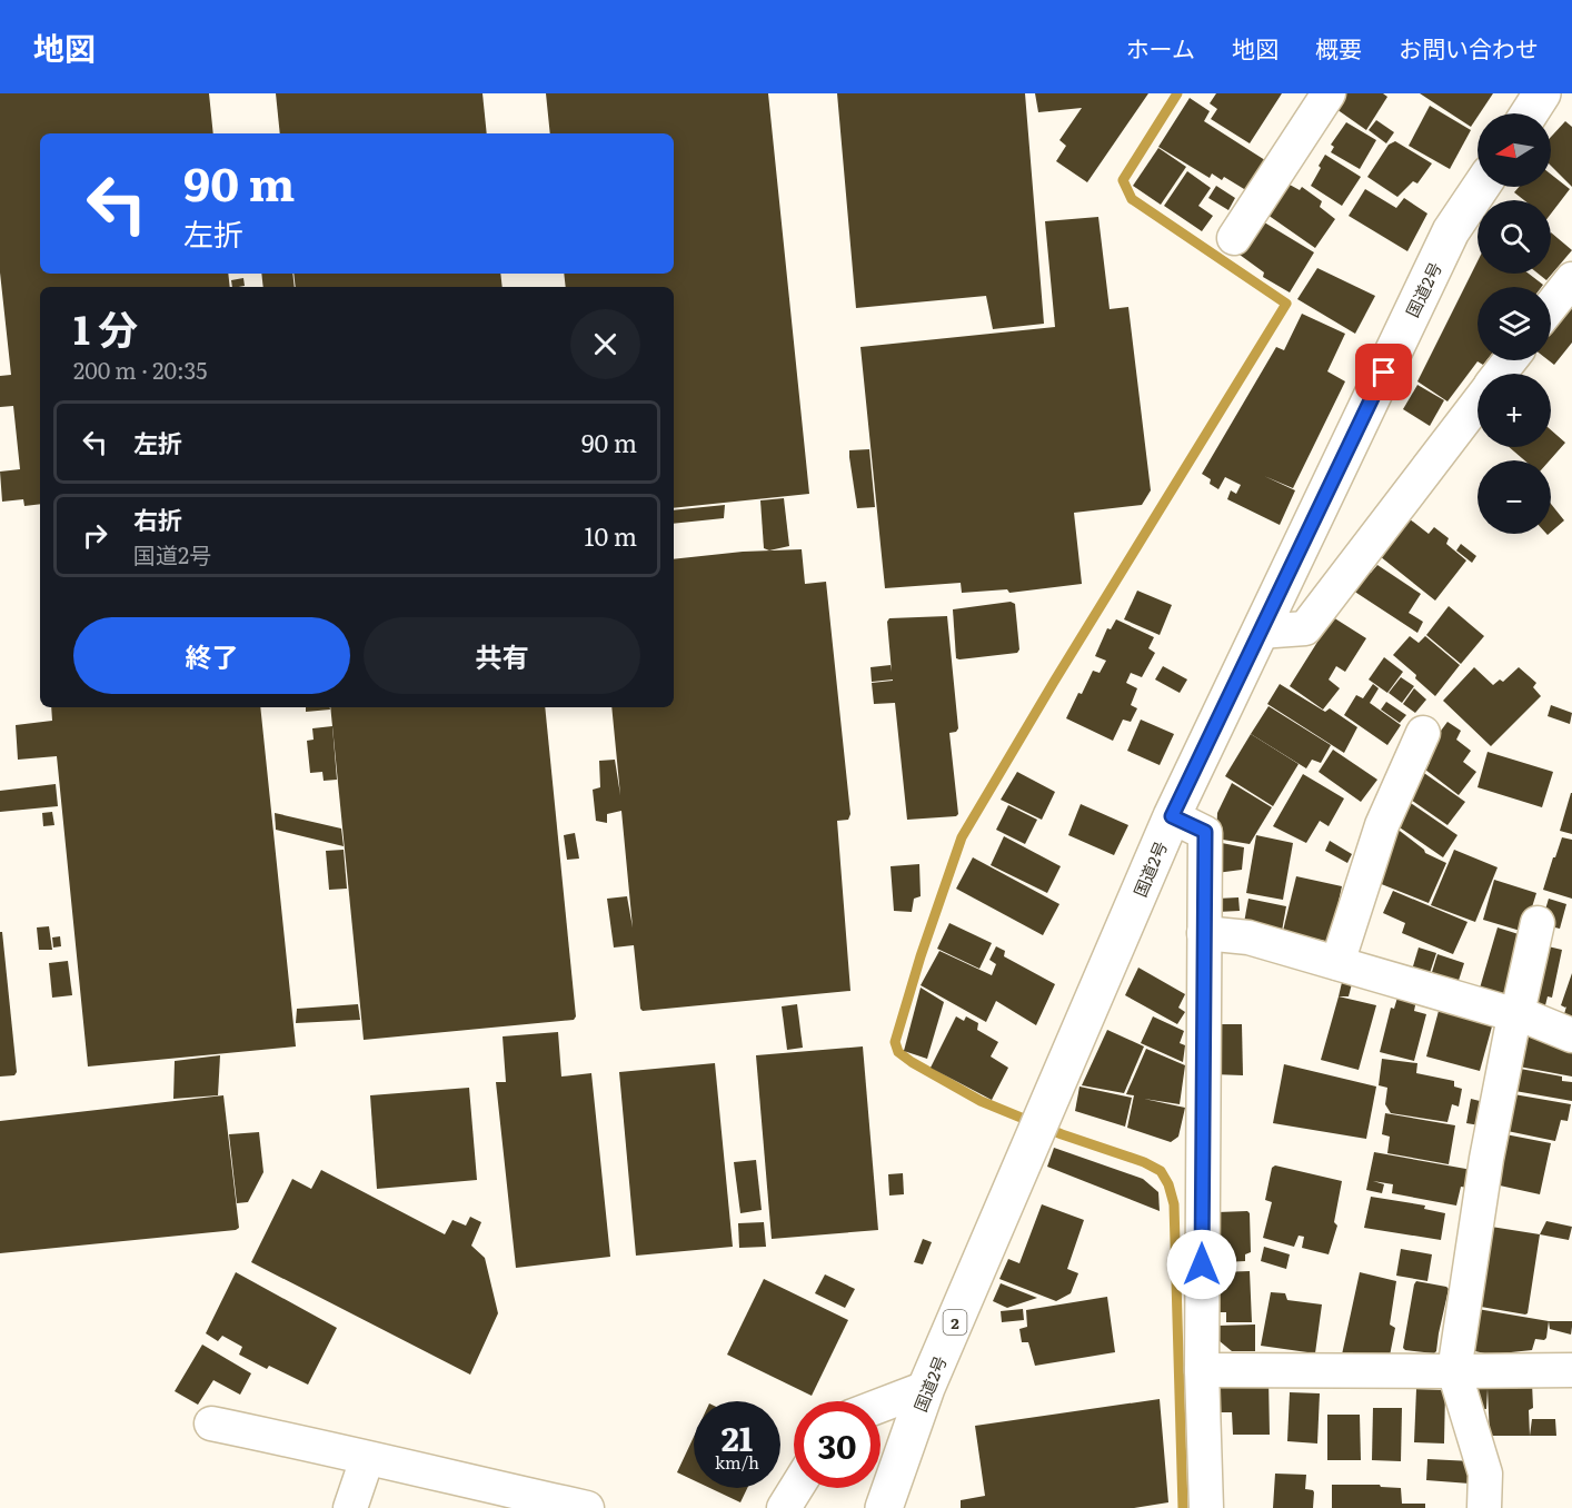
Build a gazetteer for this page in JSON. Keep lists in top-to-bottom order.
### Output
{
  "streets": {
    "highway": ["国道2号", "2"]
  },
  "north": "left",
  "page": {
    "header": "地図",
    "nav": [
      "ホーム",
      "地図",
      "概要",
      "お問い合わせ"
    ],
    "map_buttons": ["+", "−"],
    "turn": ["90 m", "左折"],
    "heading": ["1 分", "200 m · 20:35"],
    "list": [
      {
        "name": "左折",
        "value": "90 m"
      },
      {
        "name": "右折",
        "note": "国道2号",
        "value": "10 m"
      }
    ],
    "buttons": ["終了", "共有"],
    "speed": "21 km/h",
    "limit": "30"
  }
}
